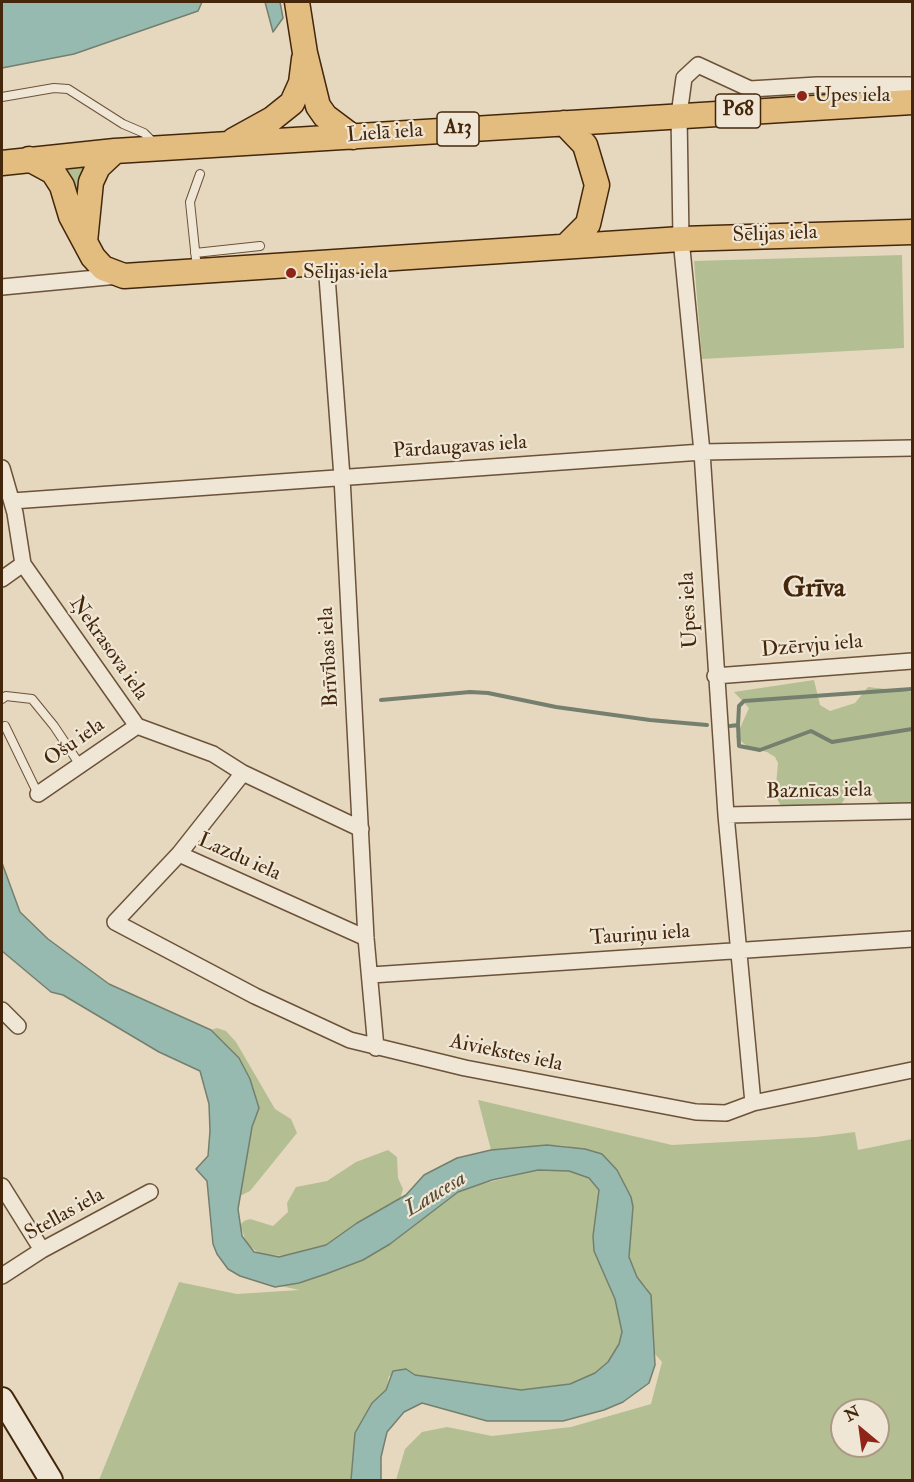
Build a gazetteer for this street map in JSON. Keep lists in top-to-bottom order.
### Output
{
  "streets": {
    "main road": [
      "P68",
      "A13",
      "Lielā iela",
      "Sēlijas iela"
    ],
    "street": [
      "Pārdaugavas iela",
      "Upes iela",
      "Dzērvju iela",
      "Ņekrasova iela",
      "Brīvības iela",
      "Ošu iela",
      "Baznīcas iela",
      "Lazdu iela",
      "Tauriņu iela",
      "Aiviekstes iela",
      "Stellas iela"
    ]
  },
  "crossings": [
    ["Lielā iela", "Upes iela"],
    ["Sēlijas iela", "Upes iela"],
    ["Sēlijas iela", "Brīvības iela"],
    ["Pārdaugavas iela", "Upes iela"],
    ["Pārdaugavas iela", "Ņekrasova iela"],
    ["Pārdaugavas iela", "Brīvības iela"],
    ["Upes iela", "Dzērvju iela"],
    ["Upes iela", "Baznīcas iela"],
    ["Upes iela", "Tauriņu iela"],
    ["Upes iela", "Aiviekstes iela"],
    ["Ņekrasova iela", "Brīvības iela"],
    ["Ņekrasova iela", "Ošu iela"],
    ["Brīvības iela", "Lazdu iela"],
    ["Brīvības iela", "Tauriņu iela"],
    ["Brīvības iela", "Aiviekstes iela"],
    ["Lazdu iela", "Aiviekstes iela"]
  ],
  "districts": ["Grīva"],
  "water": ["Laucesa"],
  "places": ["Upes iela", "Sēlijas iela"],
  "north": "top left"
}
